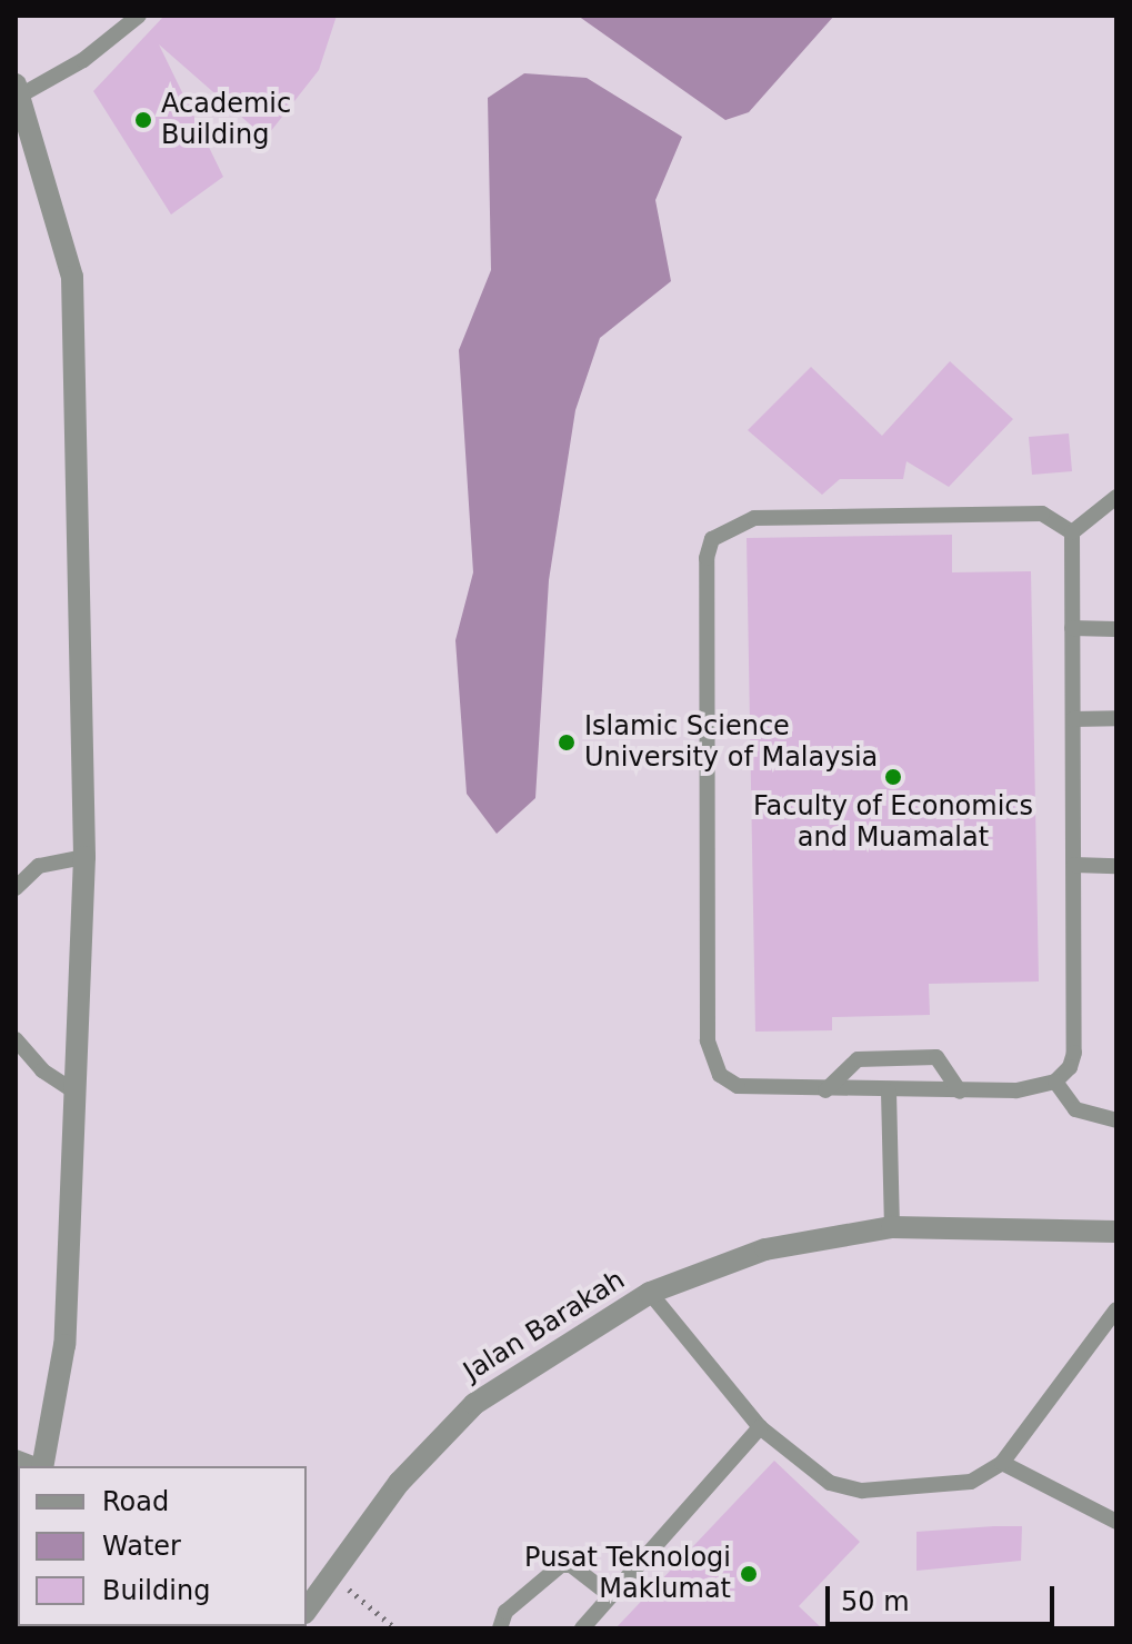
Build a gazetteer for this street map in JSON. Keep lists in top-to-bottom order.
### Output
{
  "streets": {
    "street": ["Jalan Barakah"]
  },
  "places": [
    "Academic Building",
    "Islamic Science University of Malaysia",
    "Faculty of Economics and Muamalat",
    "Pusat Teknologi Maklumat"
  ],
  "legend": ["Road", "Water", "Building"],
  "scale_bar": "50 m"
}
